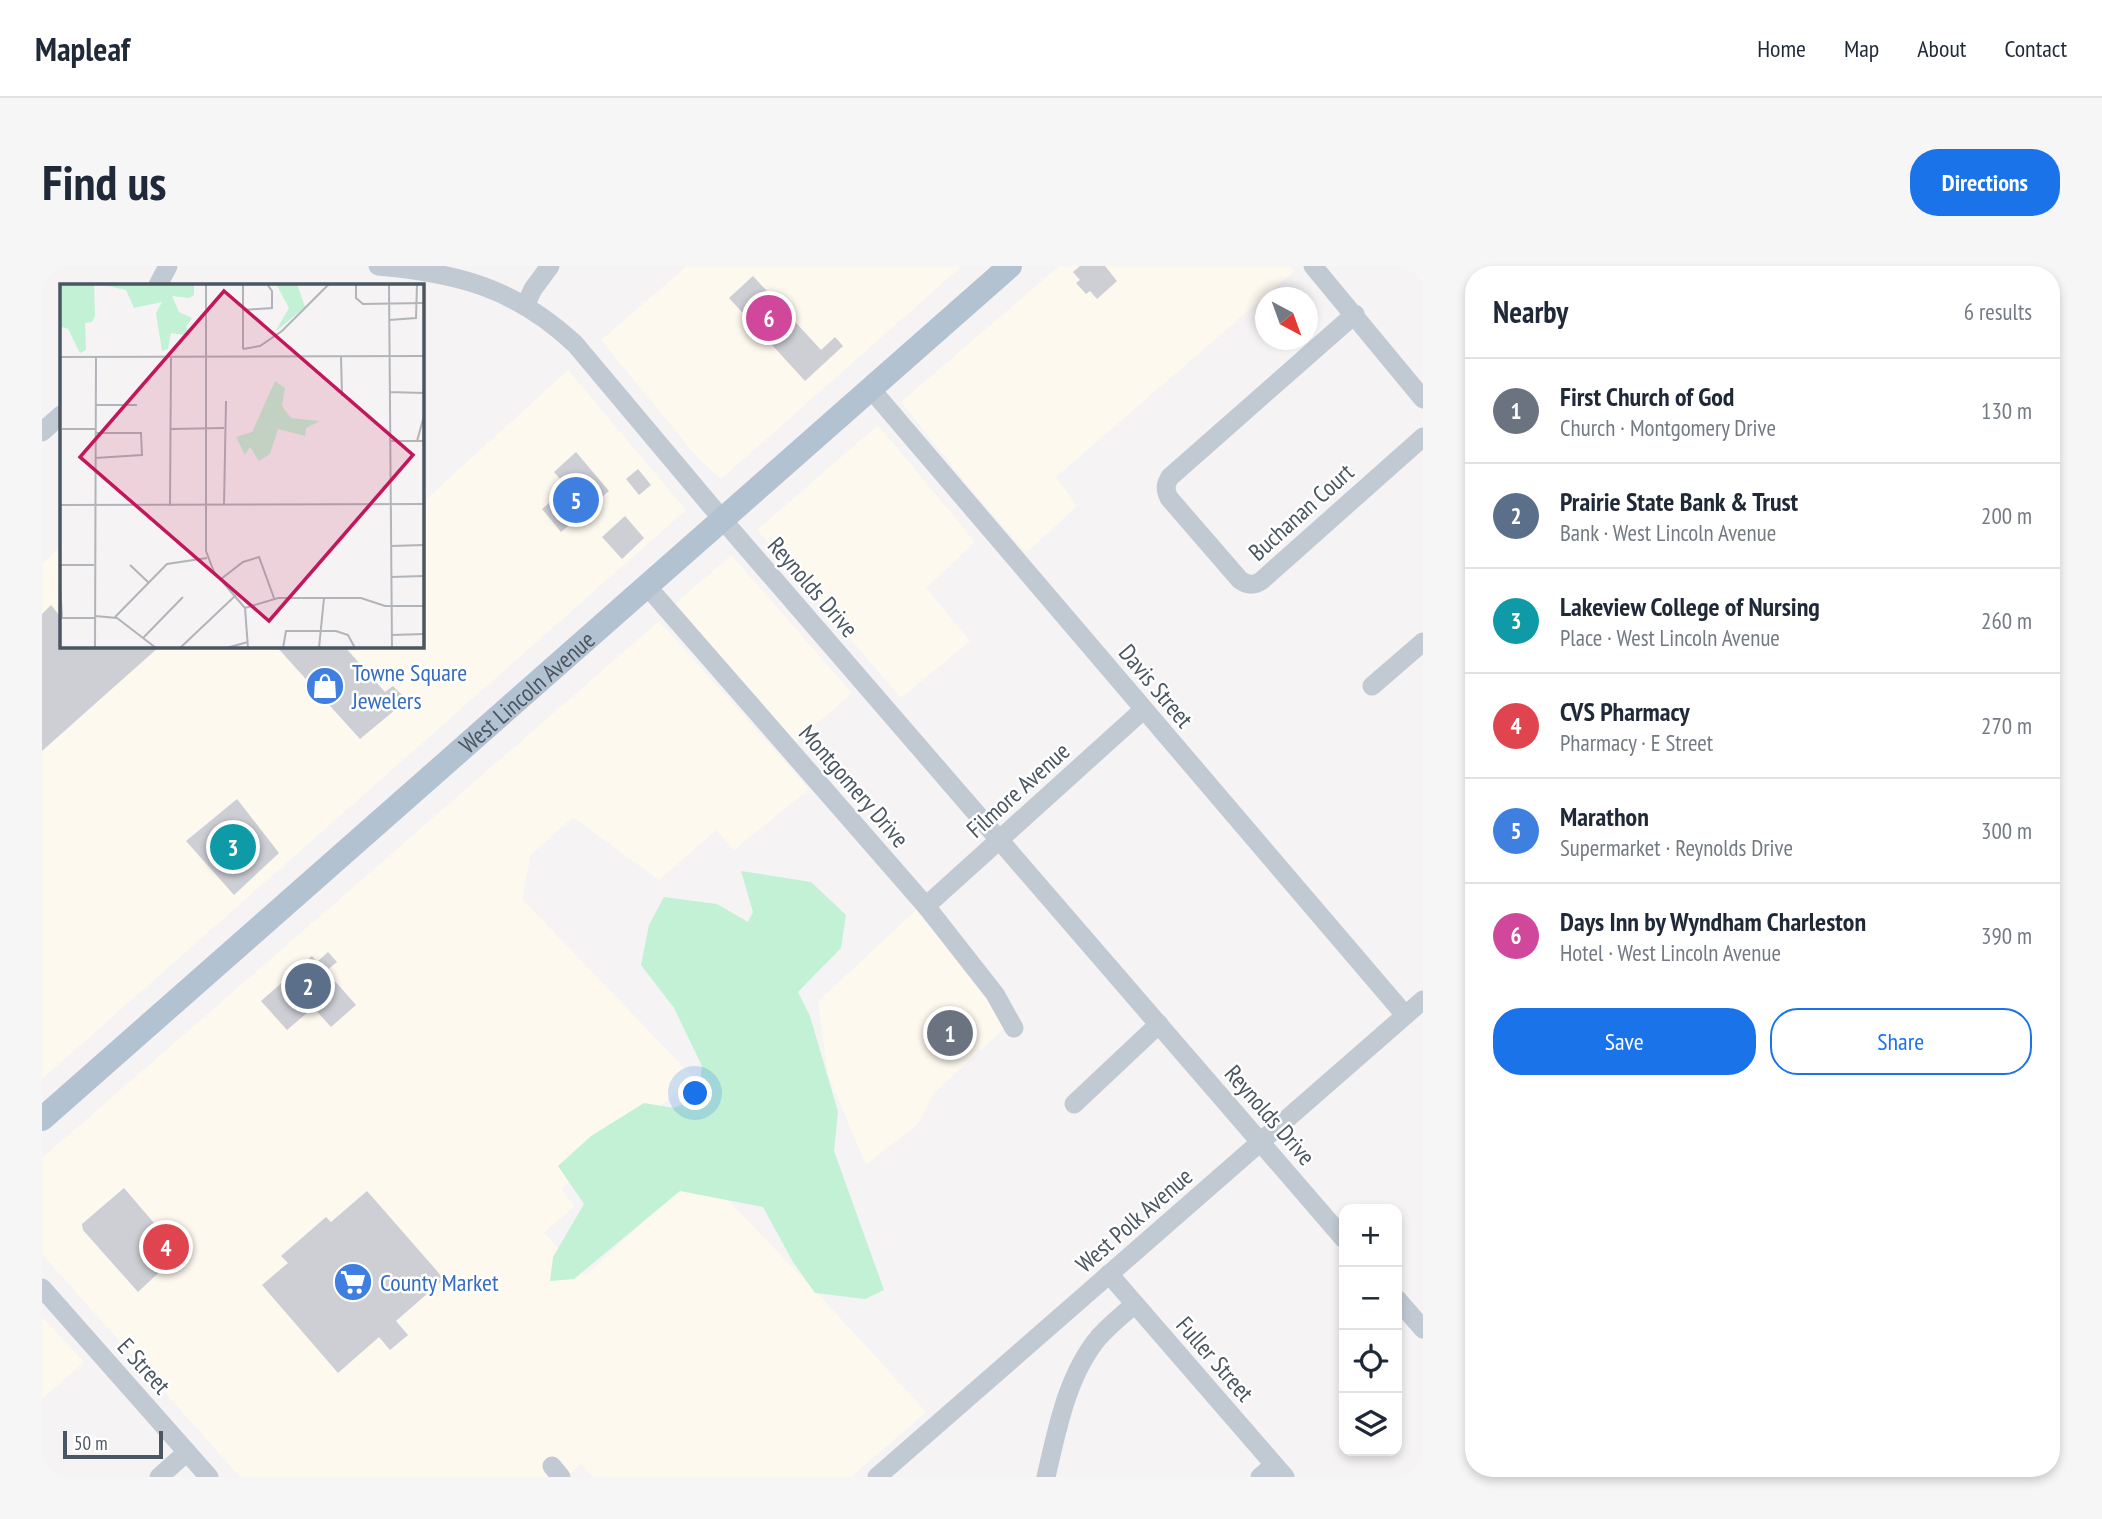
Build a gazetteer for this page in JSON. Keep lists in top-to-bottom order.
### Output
{
  "streets": {
    "main road": ["West Lincoln Avenue"],
    "street": [
      "Buchanan Court",
      "Reynolds Drive",
      "Davis Street",
      "Montgomery Drive",
      "Filmore Avenue",
      "West Polk Avenue",
      "Fuller Street",
      "E Street"
    ]
  },
  "crossings": [
    ["Reynolds Drive", "West Lincoln Avenue"],
    ["Reynolds Drive", "Filmore Avenue"],
    ["Reynolds Drive", "West Polk Avenue"],
    ["Davis Street", "West Lincoln Avenue"],
    ["Davis Street", "Filmore Avenue"],
    ["Davis Street", "West Polk Avenue"],
    ["West Lincoln Avenue", "Montgomery Drive"],
    ["Montgomery Drive", "Filmore Avenue"],
    ["West Polk Avenue", "Fuller Street"]
  ],
  "places": {
    "shop": ["Towne Square Jewelers"],
    "supermarket": ["County Market"]
  },
  "scale_bar": "50 m",
  "north": "bottom right",
  "page": {
    "header": "Mapleaf",
    "nav": [
      "Home",
      "Map",
      "About",
      "Contact"
    ],
    "buttons": [
      "Directions",
      ["Save", "Share"]
    ],
    "title": "Find us",
    "heading": ["Nearby", "6 results"],
    "pins": [
      "6",
      "5",
      "3",
      "2",
      "1",
      "4"
    ],
    "list": [
      {
        "mark": "1",
        "name": "First Church of God",
        "note": "Church · Montgomery Drive",
        "value": "130 m"
      },
      {
        "mark": "2",
        "name": "Prairie State Bank & Trust",
        "note": "Bank · West Lincoln Avenue",
        "value": "200 m"
      },
      {
        "mark": "3",
        "name": "Lakeview College of Nursing",
        "note": "Place · West Lincoln Avenue",
        "value": "260 m"
      },
      {
        "mark": "4",
        "name": "CVS Pharmacy",
        "note": "Pharmacy · E Street",
        "value": "270 m"
      },
      {
        "mark": "5",
        "name": "Marathon",
        "note": "Supermarket · Reynolds Drive",
        "value": "300 m"
      },
      {
        "mark": "6",
        "name": "Days Inn by Wyndham Charleston",
        "note": "Hotel · West Lincoln Avenue",
        "value": "390 m"
      }
    ],
    "map_buttons": ["+", "−"],
    "scale": "50 m"
  }
}
